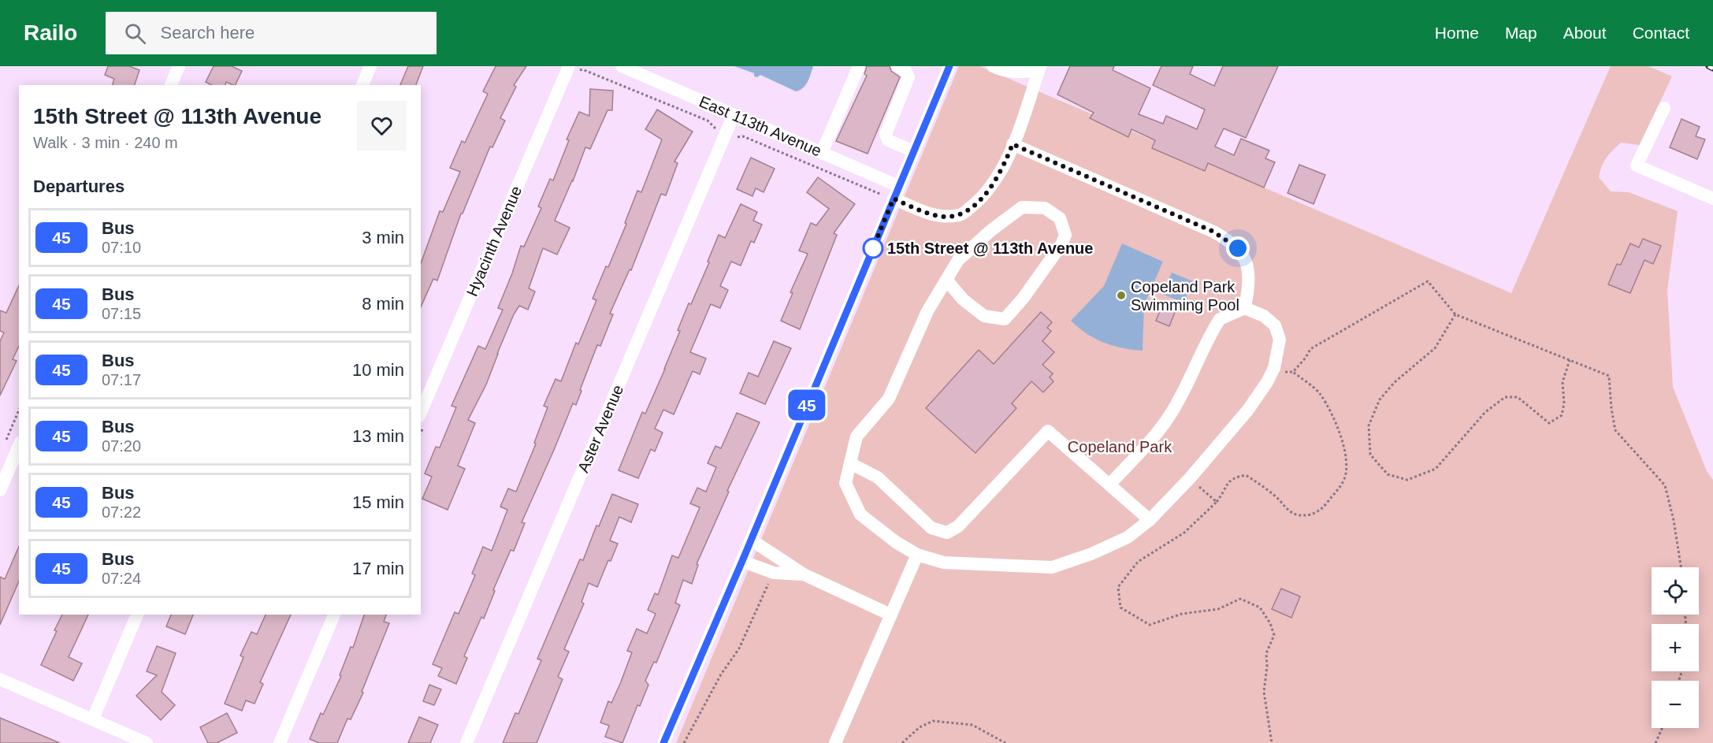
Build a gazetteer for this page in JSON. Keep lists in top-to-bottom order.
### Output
{
  "streets": {
    "street": ["East 113th Avenue", "Hyacinth Avenue", "Aster Avenue"]
  },
  "crossings": [
    ["East 113th Avenue", "Aster Avenue"]
  ],
  "parks": ["Copeland Park"],
  "places": ["15th Street @ 113th Avenue", "Copeland Park Swimming Pool"],
  "lines": ["bus line 45"],
  "page": {
    "header": "Railo",
    "search": "Search here",
    "nav": [
      "Home",
      "Map",
      "About",
      "Contact"
    ],
    "on_map": "45",
    "heading": [
      ["15th Street @ 113th Avenue", "Walk · 3 min · 240 m"],
      "Departures"
    ],
    "list": [
      {
        "mark": "45",
        "name": "Bus",
        "note": "07:10",
        "value": "3 min"
      },
      {
        "mark": "45",
        "name": "Bus",
        "note": "07:15",
        "value": "8 min"
      },
      {
        "mark": "45",
        "name": "Bus",
        "note": "07:17",
        "value": "10 min"
      },
      {
        "mark": "45",
        "name": "Bus",
        "note": "07:20",
        "value": "13 min"
      },
      {
        "mark": "45",
        "name": "Bus",
        "note": "07:22",
        "value": "15 min"
      },
      {
        "mark": "45",
        "name": "Bus",
        "note": "07:24",
        "value": "17 min"
      }
    ],
    "map_buttons": ["+", "−"]
  }
}
